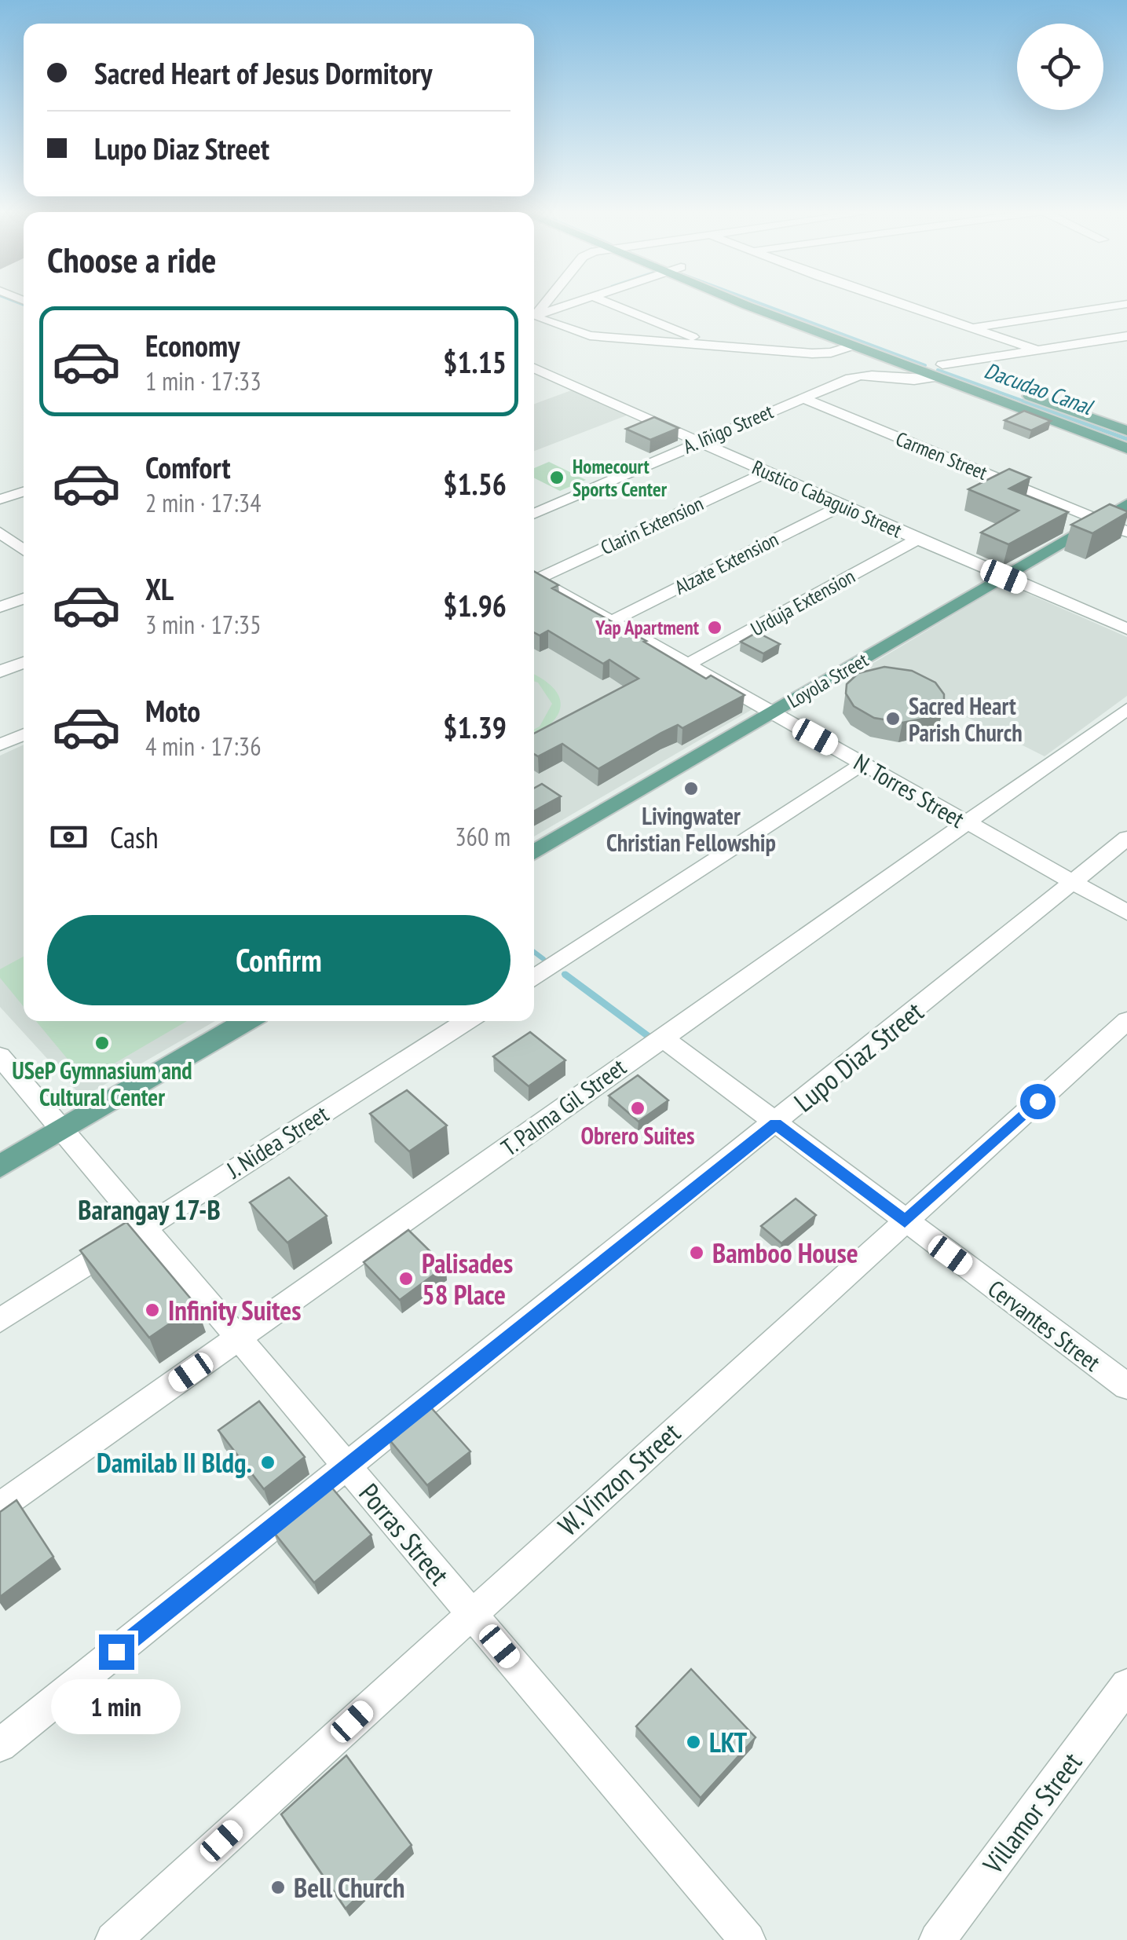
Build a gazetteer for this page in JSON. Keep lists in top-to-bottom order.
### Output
{
  "streets": {
    "main road": ["Loyola Street"],
    "street": [
      "A. Iñigo Street",
      "Carmen Street",
      "Rustico Cabaguio Street",
      "Clarin Extension",
      "Alzate Extension",
      "Urduja Extension",
      "N. Torres Street",
      "Lupo Diaz Street",
      "T. Palma Gil Street",
      "J. Nidea Street",
      "Cervantes Street",
      "W. Vinzon Street",
      "Porras Street",
      "Villamor Street"
    ]
  },
  "crossings": [
    ["A. Iñigo Street", "Carmen Street"],
    ["A. Iñigo Street", "Rustico Cabaguio Street"],
    ["Carmen Street", "Loyola Street"],
    ["Rustico Cabaguio Street", "Clarin Extension"],
    ["Rustico Cabaguio Street", "Alzate Extension"],
    ["Rustico Cabaguio Street", "Urduja Extension"],
    ["Rustico Cabaguio Street", "Loyola Street"],
    ["Alzate Extension", "N. Torres Street"],
    ["Urduja Extension", "N. Torres Street"],
    ["Loyola Street", "N. Torres Street"],
    ["N. Torres Street", "Lupo Diaz Street"],
    ["N. Torres Street", "T. Palma Gil Street"],
    ["Lupo Diaz Street", "Cervantes Street"],
    ["Lupo Diaz Street", "Porras Street"],
    ["T. Palma Gil Street", "Cervantes Street"],
    ["T. Palma Gil Street", "Porras Street"],
    ["J. Nidea Street", "Porras Street"],
    ["Cervantes Street", "W. Vinzon Street"],
    ["W. Vinzon Street", "Porras Street"]
  ],
  "districts": ["Barangay 17-B"],
  "water": ["Dacudao Canal"],
  "places": [
    "Homecourt Sports Center",
    "Yap Apartment",
    "Sacred Heart Parish Church",
    "Livingwater Christian Fellowship",
    "USeP Gymnasium and Cultural Center",
    "Obrero Suites",
    "Bamboo House",
    "Palisades 58 Place",
    "Infinity Suites",
    "Damilab II Bldg.",
    "LKT",
    "Bell Church"
  ],
  "page": {
    "banner": ["Sacred Heart of Jesus Dormitory", "Lupo Diaz Street"],
    "heading": "Choose a ride",
    "list": [
      {
        "name": "Economy",
        "note": "1 min · 17:33",
        "value": "$1.15"
      },
      {
        "name": "Comfort",
        "note": "2 min · 17:34",
        "value": "$1.56"
      },
      {
        "name": "XL",
        "note": "3 min · 17:35",
        "value": "$1.96"
      },
      {
        "name": "Moto",
        "note": "4 min · 17:36",
        "value": "$1.39"
      }
    ],
    "pay": ["Cash", "360 m"],
    "buttons": "Confirm",
    "bubble": "1 min"
  }
}
